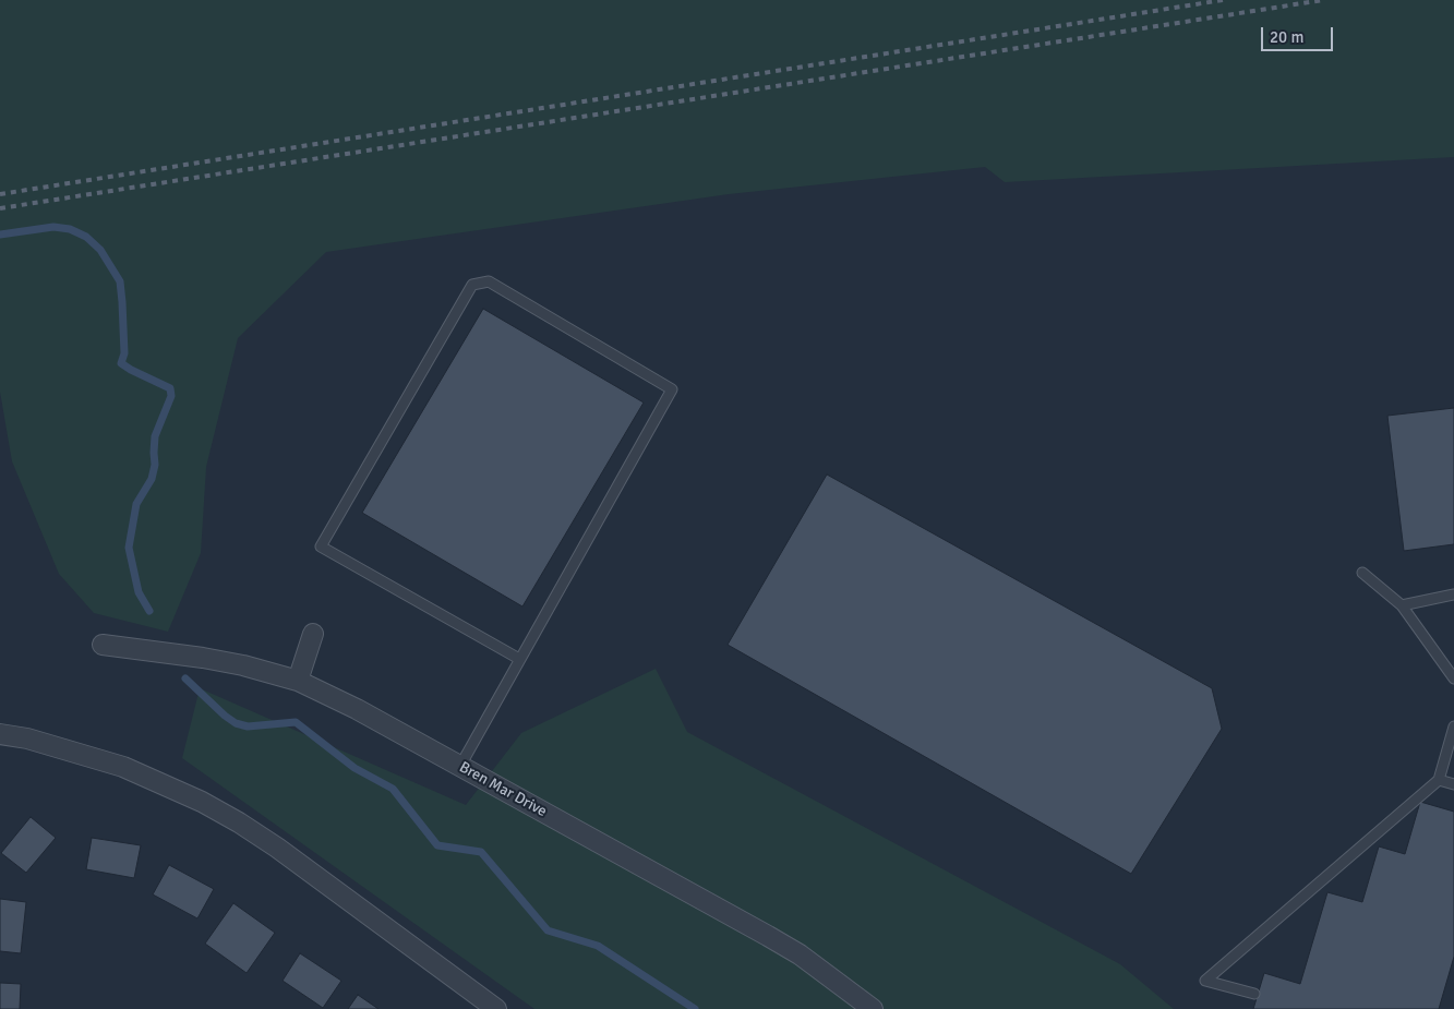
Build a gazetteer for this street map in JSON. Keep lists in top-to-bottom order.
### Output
{
  "streets": {
    "street": ["Bren Mar Drive"]
  },
  "scale_bar": "20 m"
}
